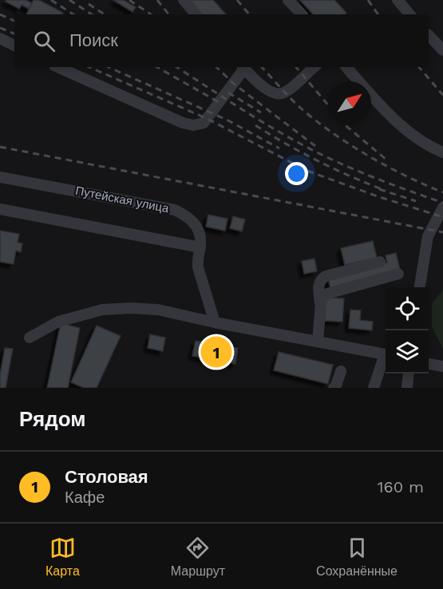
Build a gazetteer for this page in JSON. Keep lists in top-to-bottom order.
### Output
{
  "streets": {
    "street": ["Путейская улица"]
  },
  "north": "top right",
  "page": {
    "search": "Поиск",
    "pins": "1",
    "heading": "Рядом",
    "list": [
      {
        "mark": "1",
        "name": "Столовая",
        "note": "Кафе",
        "value": "160 m"
      }
    ],
    "nav": ["Карта", "Маршрут", "Сохранённые"]
  }
}
